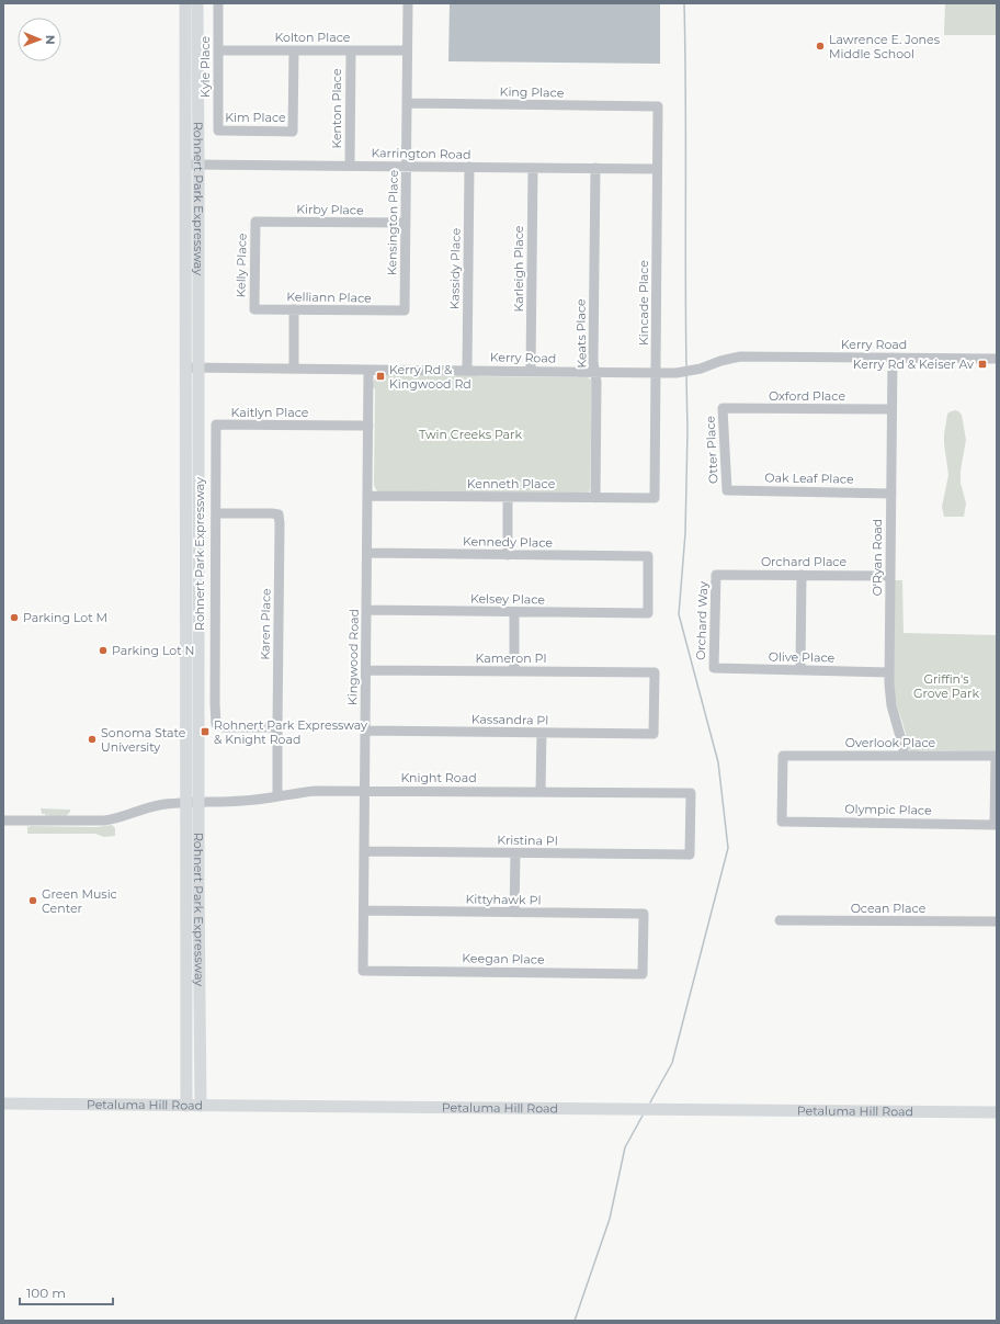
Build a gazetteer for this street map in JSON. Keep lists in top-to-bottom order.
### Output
{
  "streets": {
    "main road": ["Rohnert Park Expressway", "Petaluma Hill Road"],
    "street": [
      "Kolton Place",
      "Kyle Place",
      "King Place",
      "Kenton Place",
      "Kim Place",
      "Karrington Road",
      "Kirby Place",
      "Kensington Place",
      "Kelly Place",
      "Kassidy Place",
      "Karleigh Place",
      "Kelliann Place",
      "Kincade Place",
      "Keats Place",
      "Kerry Road",
      "Oxford Place",
      "Kaitlyn Place",
      "Otter Place",
      "Oak Leaf Place",
      "Kenneth Place",
      "Kennedy Place",
      "O'Ryan Road",
      "Orchard Place",
      "Kelsey Place",
      "Orchard Way",
      "Karen Place",
      "Kingwood Road",
      "Olive Place",
      "Kameron Pl",
      "Kassandra Pl",
      "Overlook Place",
      "Knight Road",
      "Olympic Place",
      "Kristina Pl",
      "Kittyhawk Pl",
      "Ocean Place",
      "Keegan Place"
    ]
  },
  "crossings": [
    ["Kolton Place", "Kyle Place"],
    ["Kolton Place", "Kenton Place"],
    ["Kolton Place", "Kim Place"],
    ["Kolton Place", "Kensington Place"],
    ["Kyle Place", "Kim Place"],
    ["King Place", "Kensington Place"],
    ["King Place", "Kincade Place"],
    ["Kenton Place", "Karrington Road"],
    ["Karrington Road", "Rohnert Park Expressway"],
    ["Karrington Road", "Kensington Place"],
    ["Karrington Road", "Kassidy Place"],
    ["Karrington Road", "Karleigh Place"],
    ["Karrington Road", "Kincade Place"],
    ["Karrington Road", "Keats Place"],
    ["Rohnert Park Expressway", "Kerry Road"],
    ["Rohnert Park Expressway", "Knight Road"],
    ["Rohnert Park Expressway", "Petaluma Hill Road"],
    ["Kirby Place", "Kensington Place"],
    ["Kirby Place", "Kelly Place"],
    ["Kensington Place", "Kelliann Place"],
    ["Kelly Place", "Kelliann Place"],
    ["Kassidy Place", "Kerry Road"],
    ["Karleigh Place", "Kerry Road"],
    ["Kincade Place", "Kerry Road"],
    ["Kincade Place", "Kenneth Place"],
    ["Keats Place", "Kerry Road"],
    ["Keats Place", "Kenneth Place"],
    ["Kerry Road", "O'Ryan Road"],
    ["Kerry Road", "Kingwood Road"],
    ["Oxford Place", "Otter Place"],
    ["Oxford Place", "O'Ryan Road"],
    ["Kaitlyn Place", "Karen Place"],
    ["Kaitlyn Place", "Kingwood Road"],
    ["Otter Place", "Oak Leaf Place"],
    ["Oak Leaf Place", "O'Ryan Road"],
    ["Kenneth Place", "Kingwood Road"],
    ["Kennedy Place", "Kelsey Place"],
    ["Kennedy Place", "Kingwood Road"],
    ["O'Ryan Road", "Orchard Place"],
    ["O'Ryan Road", "Olive Place"],
    ["O'Ryan Road", "Overlook Place"],
    ["Orchard Place", "Orchard Way"],
    ["Kelsey Place", "Kingwood Road"],
    ["Orchard Way", "Olive Place"],
    ["Karen Place", "Knight Road"],
    ["Kingwood Road", "Kameron Pl"],
    ["Kingwood Road", "Kassandra Pl"],
    ["Kingwood Road", "Knight Road"],
    ["Kingwood Road", "Kristina Pl"],
    ["Kingwood Road", "Kittyhawk Pl"],
    ["Kingwood Road", "Keegan Place"],
    ["Kameron Pl", "Kassandra Pl"],
    ["Overlook Place", "Olympic Place"],
    ["Knight Road", "Kristina Pl"],
    ["Kittyhawk Pl", "Keegan Place"]
  ],
  "parks": ["Twin Creeks Park", "Griffin's Grove Park"],
  "places": {
    "other": [
      "Lawrence E. Jones Middle School",
      "Parking Lot M",
      "Parking Lot N",
      "Sonoma State University",
      "Green Music Center"
    ],
    "transit": ["Kerry Rd & Keiser Av", "Kerry Rd & Kingwood Rd", "Rohnert Park Expressway & Knight Road"]
  },
  "scale_bar": "100 m",
  "north": "right"
}
